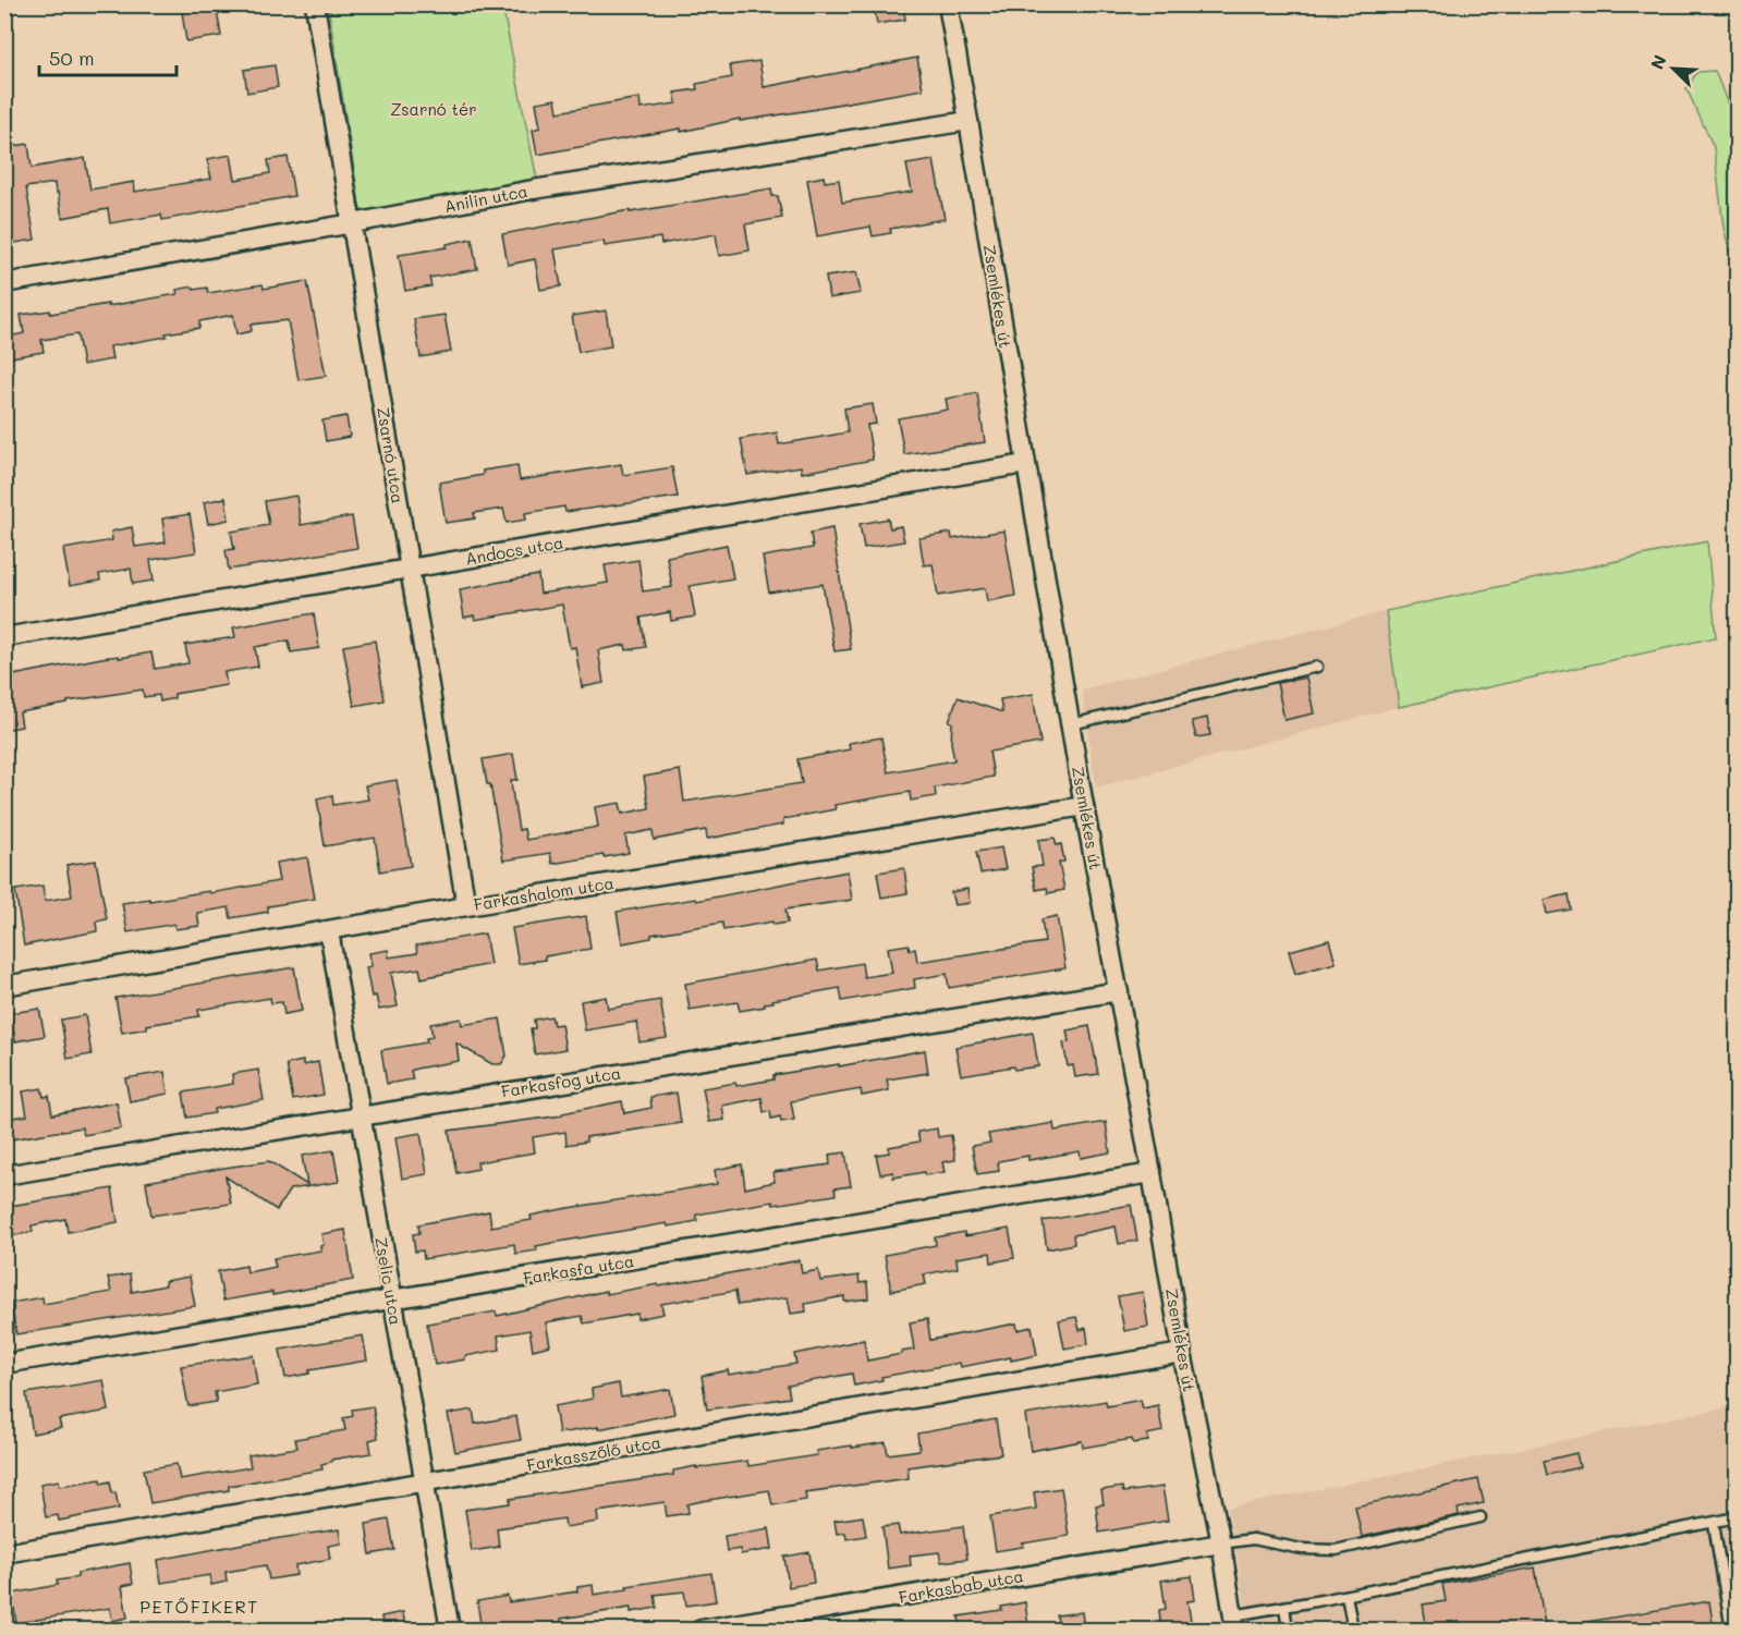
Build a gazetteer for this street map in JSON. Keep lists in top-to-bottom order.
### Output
{
  "streets": {
    "street": [
      "Anilin utca",
      "Zsemlékes út",
      "Zsarnó utca",
      "Andocs utca",
      "Farkashalom utca",
      "Farkasfog utca",
      "Farkasfa utca",
      "Zselic utca",
      "Farkasszőlő utca",
      "Farkasbab utca"
    ]
  },
  "crossings": [
    ["Anilin utca", "Zsemlékes út"],
    ["Anilin utca", "Zsarnó utca"],
    ["Zsemlékes út", "Andocs utca"],
    ["Zsemlékes út", "Farkashalom utca"],
    ["Zsemlékes út", "Farkasfog utca"],
    ["Zsemlékes út", "Farkasfa utca"],
    ["Zsemlékes út", "Farkasszőlő utca"],
    ["Zsemlékes út", "Farkasbab utca"],
    ["Zsarnó utca", "Andocs utca"],
    ["Zsarnó utca", "Farkashalom utca"],
    ["Farkashalom utca", "Zselic utca"],
    ["Farkasfog utca", "Zselic utca"],
    ["Farkasfa utca", "Zselic utca"],
    ["Zselic utca", "Farkasszőlő utca"]
  ],
  "districts": ["PETŐFIKERT"],
  "parks": ["Zsarnó tér"],
  "scale_bar": "50 m",
  "north": "top left"
}
